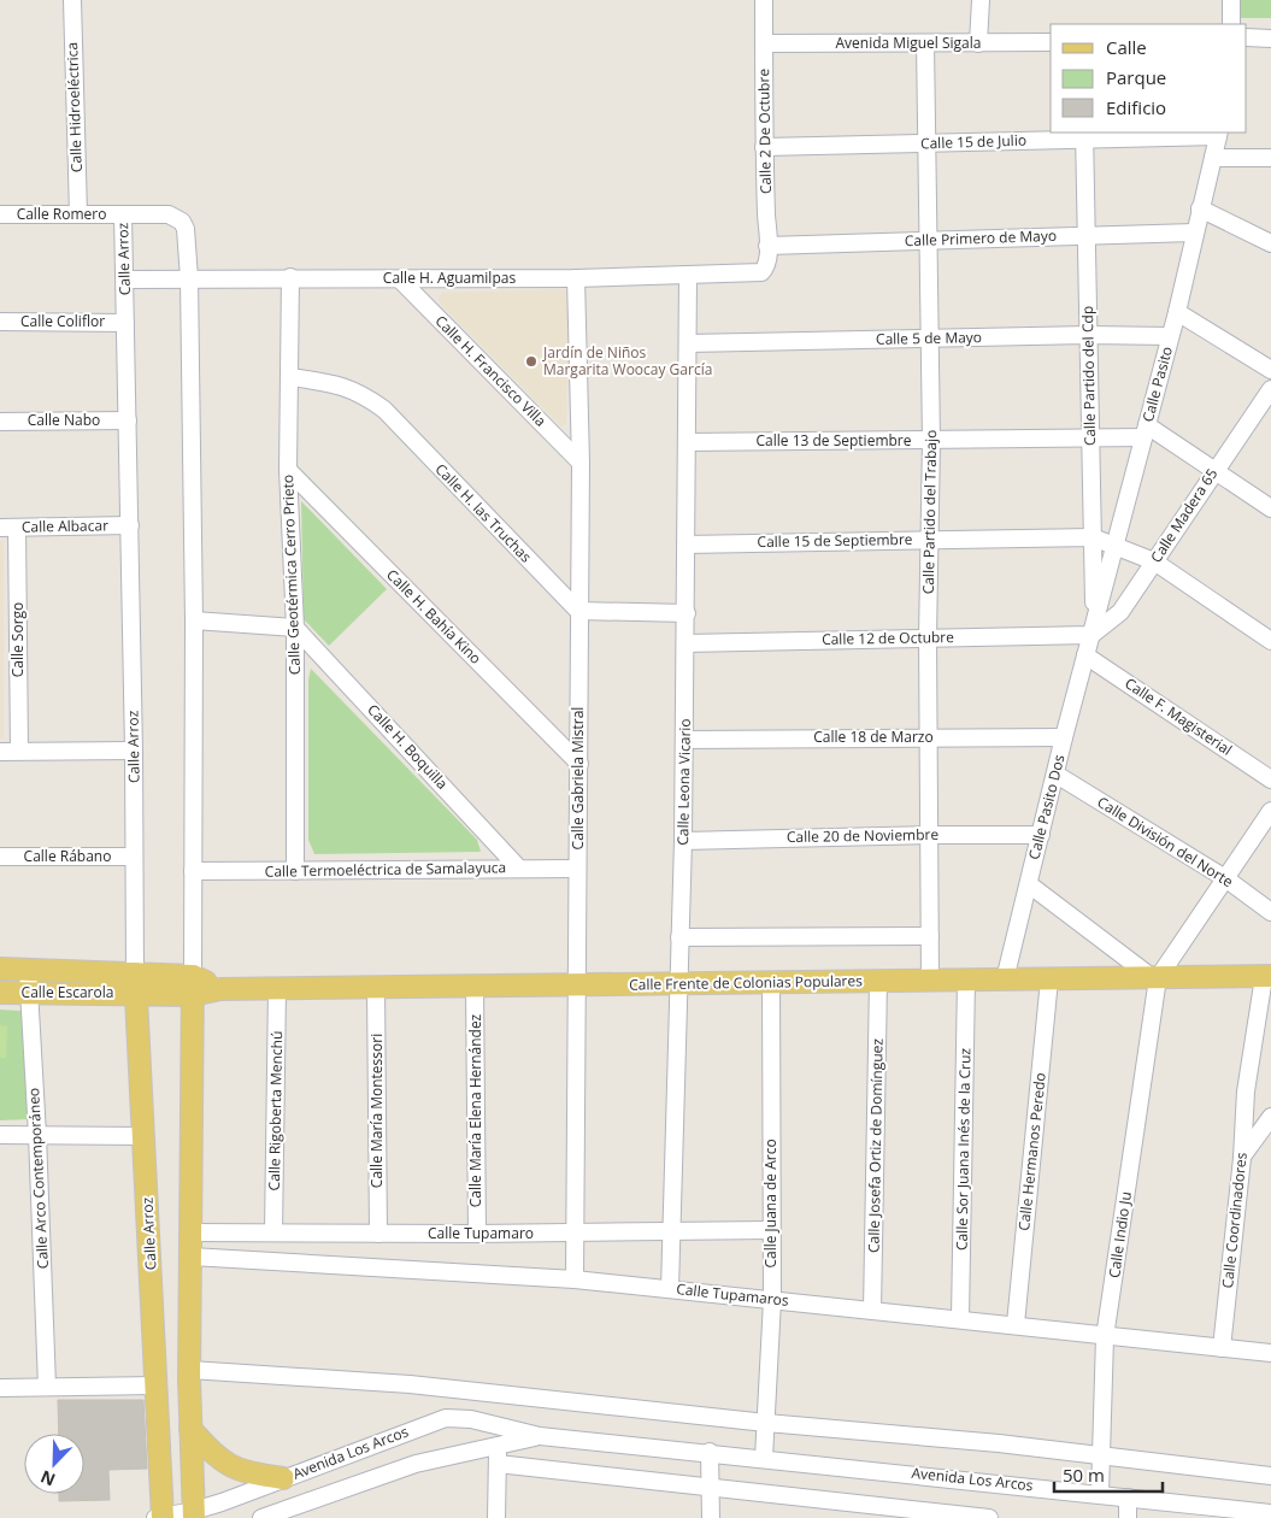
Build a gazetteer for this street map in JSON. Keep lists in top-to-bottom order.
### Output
{
  "streets": {
    "main road": ["Calle Arroz", "Calle Frente de Colonias Populares", "Calle Escarola"],
    "street": [
      "Avenida Miguel Sigala",
      "Calle Hidroeléctrica",
      "Calle 2 De Octubre",
      "Calle 15 de Julio",
      "Calle Romero",
      "Calle Primero de Mayo",
      "Calle H. Aguamilpas",
      "Calle Coliflor",
      "Calle 5 de Mayo",
      "Calle H. Francisco Villa",
      "Calle Partido del Cdp",
      "Calle Pasito",
      "Calle Nabo",
      "Calle 13 de Septiembre",
      "Calle Partido del Trabajo",
      "Calle H. las Truchas",
      "Calle Madera 65",
      "Calle Albacar",
      "Calle 15 de Septiembre",
      "Calle Geotérmica Cerro Prieto",
      "Calle H. Bahía Kino",
      "Calle 12 de Octubre",
      "Calle Sorgo",
      "Calle F. Magisterial",
      "Calle 18 de Marzo",
      "Calle H. Boquilla",
      "Calle Gabriela Mistral",
      "Calle Leona Vicario",
      "Calle Pasito Dos",
      "Calle 20 de Noviembre",
      "Calle División del Norte",
      "Calle Rábano",
      "Calle Termoeléctrica de Samalayuca",
      "Calle Rigoberta Menchú",
      "Calle María Montessori",
      "Calle María Elena Hernández",
      "Calle Josefa Ortiz de Domínguez",
      "Calle Sor Juana Inés de la Cruz",
      "Calle Hermanos Peredo",
      "Calle Arco Contemporáneo",
      "Calle Juana de Arco",
      "Calle Coordinadores",
      "Calle Tupamaro",
      "Calle Indio Ju",
      "Calle Tupamaros",
      "Avenida Los Arcos"
    ]
  },
  "crossings": [
    ["Avenida Miguel Sigala", "Calle 2 De Octubre"],
    ["Avenida Miguel Sigala", "Calle Partido del Trabajo"],
    ["Calle Hidroeléctrica", "Calle Romero"],
    ["Calle 2 De Octubre", "Calle 15 de Julio"],
    ["Calle 2 De Octubre", "Calle Primero de Mayo"],
    ["Calle 2 De Octubre", "Calle H. Aguamilpas"],
    ["Calle 15 de Julio", "Calle Partido del Cdp"],
    ["Calle 15 de Julio", "Calle Pasito"],
    ["Calle 15 de Julio", "Calle Partido del Trabajo"],
    ["Calle Romero", "Calle Arroz"],
    ["Calle Primero de Mayo", "Calle Partido del Cdp"],
    ["Calle Primero de Mayo", "Calle Pasito"],
    ["Calle Primero de Mayo", "Calle Partido del Trabajo"],
    ["Calle Arroz", "Calle H. Aguamilpas"],
    ["Calle Arroz", "Calle Coliflor"],
    ["Calle Arroz", "Calle Nabo"],
    ["Calle Arroz", "Calle Albacar"],
    ["Calle Arroz", "Calle Rábano"],
    ["Calle Arroz", "Calle Termoeléctrica de Samalayuca"],
    ["Calle Arroz", "Calle Frente de Colonias Populares"],
    ["Calle Arroz", "Calle Escarola"],
    ["Calle Arroz", "Calle Tupamaro"],
    ["Calle Arroz", "Calle Tupamaros"],
    ["Calle Arroz", "Avenida Los Arcos"],
    ["Calle H. Aguamilpas", "Calle H. Francisco Villa"],
    ["Calle H. Aguamilpas", "Calle Geotérmica Cerro Prieto"],
    ["Calle H. Aguamilpas", "Calle Gabriela Mistral"],
    ["Calle H. Aguamilpas", "Calle Leona Vicario"],
    ["Calle 5 de Mayo", "Calle Partido del Cdp"],
    ["Calle 5 de Mayo", "Calle Pasito"],
    ["Calle 5 de Mayo", "Calle Partido del Trabajo"],
    ["Calle 5 de Mayo", "Calle Leona Vicario"],
    ["Calle H. Francisco Villa", "Calle Gabriela Mistral"],
    ["Calle Partido del Cdp", "Calle Pasito"],
    ["Calle Partido del Cdp", "Calle 13 de Septiembre"],
    ["Calle Partido del Cdp", "Calle Madera 65"],
    ["Calle Partido del Cdp", "Calle 15 de Septiembre"],
    ["Calle Partido del Cdp", "Calle 12 de Octubre"],
    ["Calle Partido del Cdp", "Calle Pasito Dos"],
    ["Calle Pasito", "Calle 13 de Septiembre"],
    ["Calle Pasito", "Calle Madera 65"],
    ["Calle Pasito", "Calle 15 de Septiembre"],
    ["Calle Pasito", "Calle 12 de Octubre"],
    ["Calle Pasito", "Calle Pasito Dos"],
    ["Calle 13 de Septiembre", "Calle Partido del Trabajo"],
    ["Calle 13 de Septiembre", "Calle Leona Vicario"],
    ["Calle Partido del Trabajo", "Calle 15 de Septiembre"],
    ["Calle Partido del Trabajo", "Calle 12 de Octubre"],
    ["Calle Partido del Trabajo", "Calle 18 de Marzo"],
    ["Calle Partido del Trabajo", "Calle 20 de Noviembre"],
    ["Calle Partido del Trabajo", "Calle Frente de Colonias Populares"],
    ["Calle H. las Truchas", "Calle Geotérmica Cerro Prieto"],
    ["Calle H. las Truchas", "Calle Gabriela Mistral"],
    ["Calle Madera 65", "Calle 15 de Septiembre"],
    ["Calle Madera 65", "Calle 12 de Octubre"],
    ["Calle Madera 65", "Calle Pasito Dos"],
    ["Calle Albacar", "Calle Sorgo"],
    ["Calle 15 de Septiembre", "Calle Leona Vicario"],
    ["Calle Geotérmica Cerro Prieto", "Calle H. Bahía Kino"],
    ["Calle Geotérmica Cerro Prieto", "Calle H. Boquilla"],
    ["Calle Geotérmica Cerro Prieto", "Calle Termoeléctrica de Samalayuca"],
    ["Calle H. Bahía Kino", "Calle Gabriela Mistral"],
    ["Calle 12 de Octubre", "Calle Leona Vicario"],
    ["Calle 12 de Octubre", "Calle Pasito Dos"],
    ["Calle F. Magisterial", "Calle Pasito Dos"],
    ["Calle 18 de Marzo", "Calle Leona Vicario"],
    ["Calle 18 de Marzo", "Calle Pasito Dos"],
    ["Calle H. Boquilla", "Calle Termoeléctrica de Samalayuca"],
    ["Calle Gabriela Mistral", "Calle Termoeléctrica de Samalayuca"],
    ["Calle Gabriela Mistral", "Calle Frente de Colonias Populares"],
    ["Calle Gabriela Mistral", "Calle Tupamaro"],
    ["Calle Gabriela Mistral", "Calle Tupamaros"],
    ["Calle Leona Vicario", "Calle 20 de Noviembre"],
    ["Calle Leona Vicario", "Calle Frente de Colonias Populares"],
    ["Calle Leona Vicario", "Calle Tupamaro"],
    ["Calle Leona Vicario", "Calle Tupamaros"],
    ["Calle Pasito Dos", "Calle 20 de Noviembre"],
    ["Calle Pasito Dos", "Calle División del Norte"],
    ["Calle Pasito Dos", "Calle Frente de Colonias Populares"],
    ["Calle Frente de Colonias Populares", "Calle Escarola"],
    ["Calle Frente de Colonias Populares", "Calle Rigoberta Menchú"],
    ["Calle Frente de Colonias Populares", "Calle María Montessori"],
    ["Calle Frente de Colonias Populares", "Calle María Elena Hernández"],
    ["Calle Frente de Colonias Populares", "Calle Josefa Ortiz de Domínguez"],
    ["Calle Frente de Colonias Populares", "Calle Sor Juana Inés de la Cruz"],
    ["Calle Frente de Colonias Populares", "Calle Hermanos Peredo"],
    ["Calle Frente de Colonias Populares", "Calle Juana de Arco"],
    ["Calle Frente de Colonias Populares", "Calle Coordinadores"],
    ["Calle Frente de Colonias Populares", "Calle Indio Ju"],
    ["Calle Escarola", "Calle Arco Contemporáneo"],
    ["Calle Rigoberta Menchú", "Calle Tupamaro"],
    ["Calle María Montessori", "Calle Tupamaro"],
    ["Calle María Elena Hernández", "Calle Tupamaro"],
    ["Calle Josefa Ortiz de Domínguez", "Calle Tupamaros"],
    ["Calle Sor Juana Inés de la Cruz", "Calle Tupamaros"],
    ["Calle Hermanos Peredo", "Calle Tupamaros"],
    ["Calle Juana de Arco", "Calle Tupamaro"],
    ["Calle Juana de Arco", "Calle Tupamaros"],
    ["Calle Juana de Arco", "Avenida Los Arcos"],
    ["Calle Coordinadores", "Calle Tupamaros"],
    ["Calle Indio Ju", "Calle Tupamaros"],
    ["Calle Indio Ju", "Avenida Los Arcos"]
  ],
  "places": ["Jardín de Niños Margarita Woocay García"],
  "legend": ["Calle", "Parque", "Edificio"],
  "scale_bar": "50 m",
  "north": "bottom left"
}
